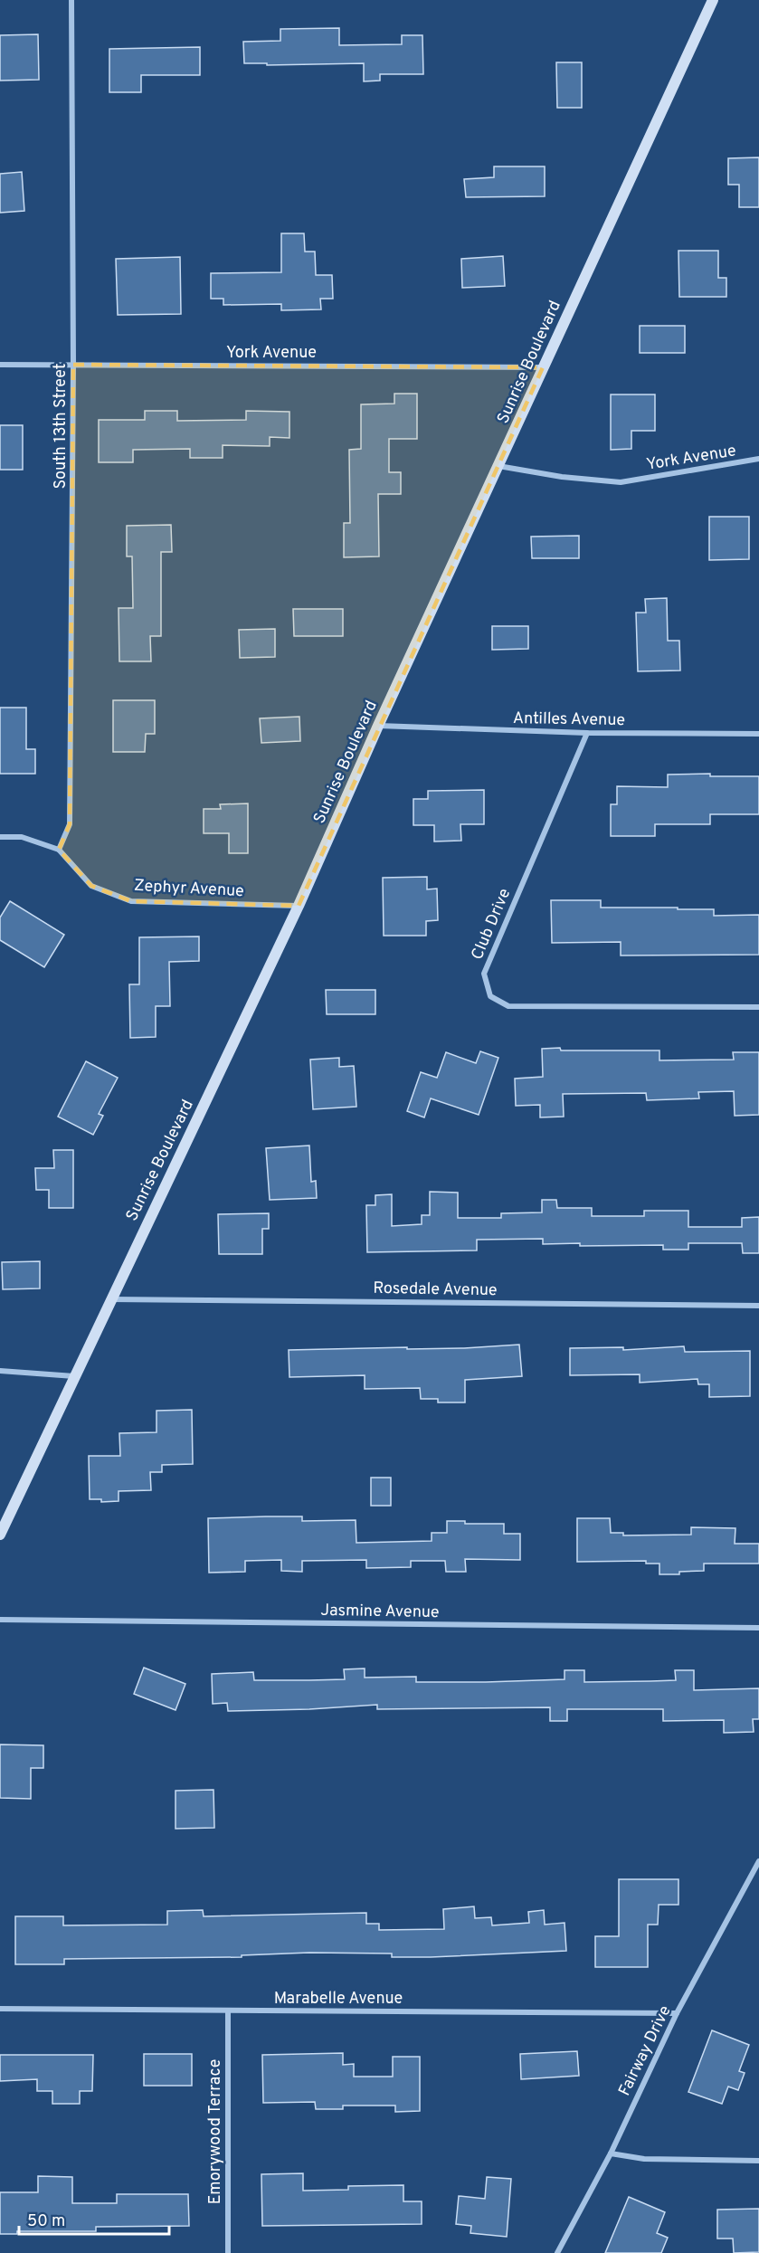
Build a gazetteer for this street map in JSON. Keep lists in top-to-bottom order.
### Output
{
  "streets": {
    "street": [
      "York Avenue",
      "Sunrise Boulevard",
      "South 13th Street",
      "Antilles Avenue",
      "Zephyr Avenue",
      "Club Drive",
      "Rosedale Avenue",
      "Jasmine Avenue",
      "Marabelle Avenue",
      "Fairway Drive",
      "Emorywood Terrace"
    ]
  },
  "crossings": [
    ["York Avenue", "Sunrise Boulevard"],
    ["York Avenue", "South 13th Street"],
    ["Sunrise Boulevard", "Antilles Avenue"],
    ["Sunrise Boulevard", "Zephyr Avenue"],
    ["Sunrise Boulevard", "Rosedale Avenue"],
    ["South 13th Street", "Zephyr Avenue"],
    ["Antilles Avenue", "Club Drive"],
    ["Marabelle Avenue", "Fairway Drive"],
    ["Marabelle Avenue", "Emorywood Terrace"]
  ],
  "scale_bar": "50 m"
}
